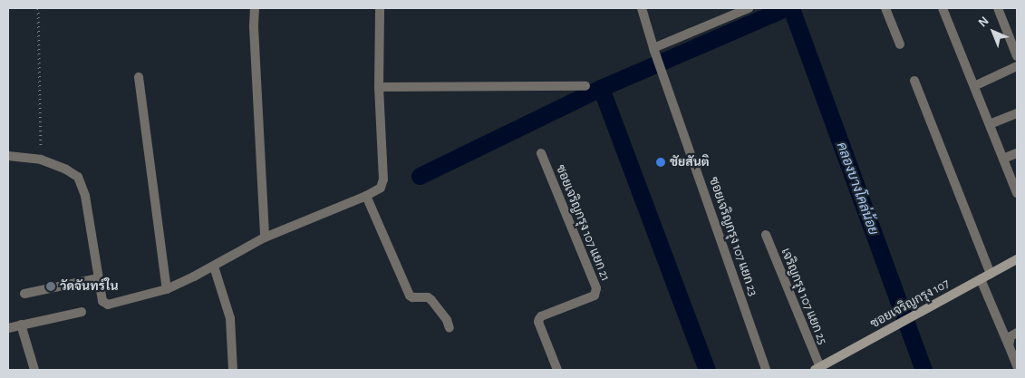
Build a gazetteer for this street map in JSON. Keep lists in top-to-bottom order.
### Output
{
  "streets": {
    "street": [
      "ซอยเจริญกรุง 107 แยก 21",
      "ซอยเจริญกรุง 107 แยก 23",
      "เจริญกรุง 107 แยก 25",
      "ซอยเจริญกรุง 107"
    ]
  },
  "crossings": [
    ["เจริญกรุง 107 แยก 25", "ซอยเจริญกรุง 107"]
  ],
  "water": ["คลองบางโคล่น้อย"],
  "places": ["ชัยสันติ", "วัดจันทร์ใน"],
  "north": "top left"
}
